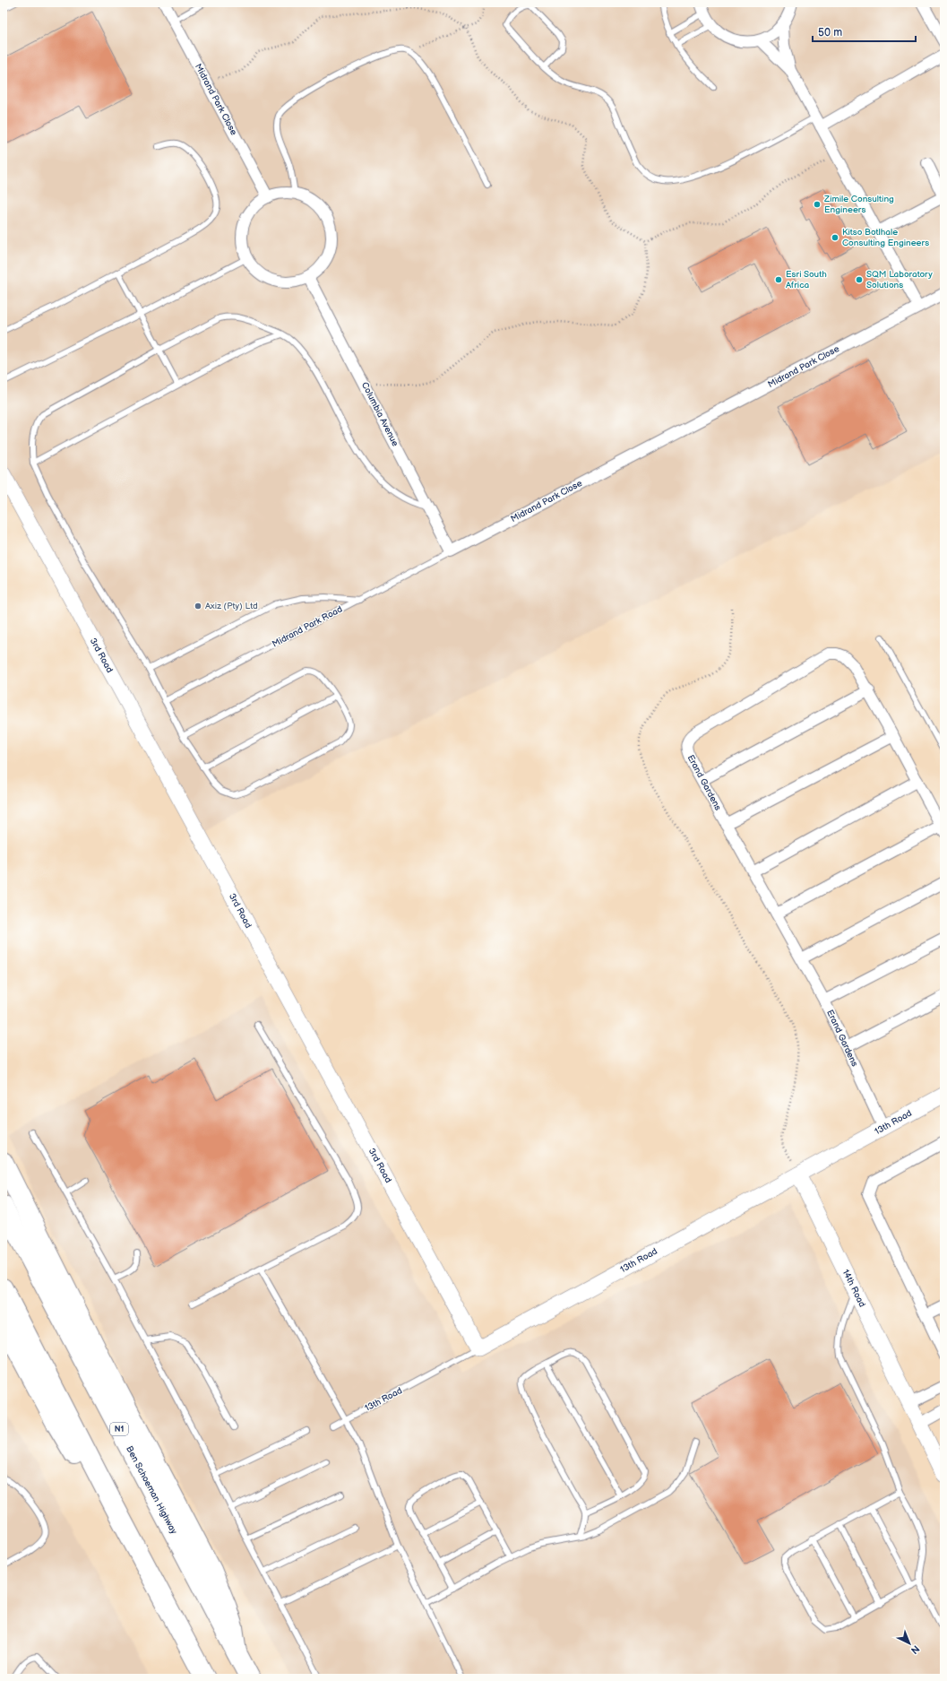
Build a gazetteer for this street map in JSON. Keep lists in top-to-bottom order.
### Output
{
  "streets": {
    "highway": ["N1", "Ben Schoeman Highway"],
    "street": [
      "Midrand Park Close",
      "Columbia Avenue",
      "3rd Road",
      "Erand Gardens",
      "13th Road",
      "14th Road"
    ],
    "lane": ["Midrand Park Road"]
  },
  "crossings": [
    ["Midrand Park Close", "Columbia Avenue"],
    ["Midrand Park Close", "Midrand Park Road"],
    ["Columbia Avenue", "Midrand Park Road"],
    ["3rd Road", "13th Road"],
    ["Erand Gardens", "13th Road"],
    ["13th Road", "14th Road"]
  ],
  "places": [
    "Zimile Consulting Engineers",
    "Kitso Botlhale Consulting Engineers",
    "Esri South Africa",
    "SQM Laboratory Solutions",
    "Axiz (Pty) Ltd"
  ],
  "scale_bar": "50 m",
  "north": "bottom right"
}
